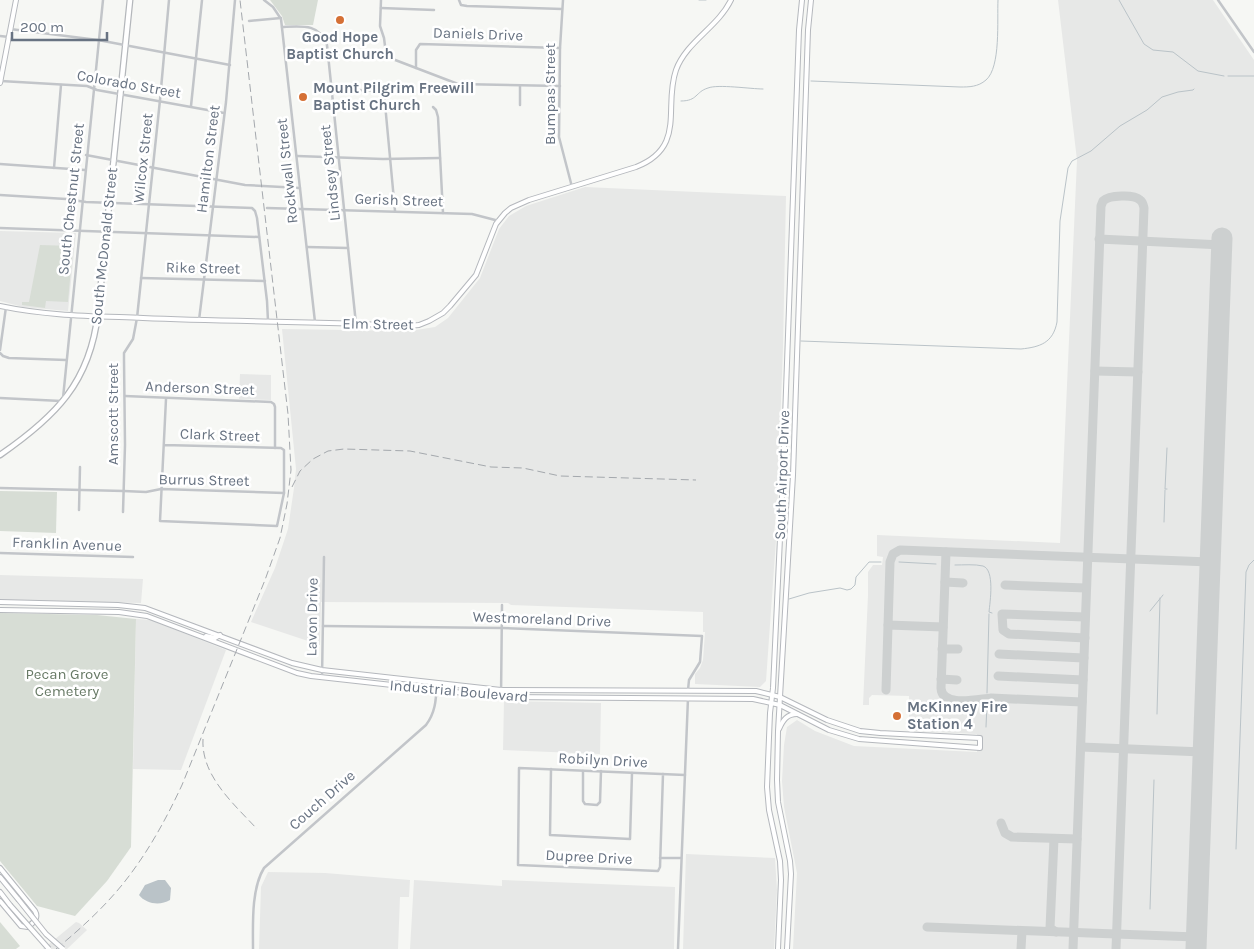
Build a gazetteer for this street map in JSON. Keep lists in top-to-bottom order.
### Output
{
  "streets": {
    "main road": [
      "South McDonald Street",
      "Elm Street",
      "South Airport Drive",
      "Industrial Boulevard"
    ],
    "street": [
      "Daniels Drive",
      "Colorado Street",
      "Bumpas Street",
      "Wilcox Street",
      "Hamilton Street",
      "Rockwall Street",
      "Lindsey Street",
      "South Chestnut Street",
      "Gerish Street",
      "Rike Street",
      "Anderson Street",
      "Amscott Street",
      "Clark Street",
      "Burrus Street",
      "Franklin Avenue",
      "Lavon Drive",
      "Westmoreland Drive",
      "Robilyn Drive",
      "Couch Drive",
      "Dupree Drive"
    ]
  },
  "crossings": [
    ["Daniels Drive", "Bumpas Street"],
    ["Colorado Street", "Wilcox Street"],
    ["Colorado Street", "Hamilton Street"],
    ["Colorado Street", "South Chestnut Street"],
    ["Colorado Street", "South McDonald Street"],
    ["Bumpas Street", "Elm Street"],
    ["Wilcox Street", "Rike Street"],
    ["Wilcox Street", "Elm Street"],
    ["Wilcox Street", "Amscott Street"],
    ["Hamilton Street", "Rike Street"],
    ["Hamilton Street", "Elm Street"],
    ["Rockwall Street", "Lindsey Street"],
    ["Rockwall Street", "Gerish Street"],
    ["Rockwall Street", "Elm Street"],
    ["Lindsey Street", "Gerish Street"],
    ["Lindsey Street", "Elm Street"],
    ["South Chestnut Street", "South McDonald Street"],
    ["South Chestnut Street", "Elm Street"],
    ["Gerish Street", "Elm Street"],
    ["South McDonald Street", "Elm Street"],
    ["Elm Street", "Amscott Street"],
    ["Anderson Street", "Amscott Street"],
    ["Anderson Street", "Clark Street"],
    ["Amscott Street", "Burrus Street"],
    ["South Airport Drive", "Industrial Boulevard"],
    ["Lavon Drive", "Westmoreland Drive"],
    ["Lavon Drive", "Industrial Boulevard"],
    ["Westmoreland Drive", "Industrial Boulevard"],
    ["Industrial Boulevard", "Couch Drive"],
    ["Robilyn Drive", "Dupree Drive"]
  ],
  "parks": ["Pecan Grove Cemetery"],
  "places": ["Good Hope Baptist Church", "Mount Pilgrim Freewill Baptist Church", "McKinney Fire Station 4"],
  "scale_bar": "200 m"
}
